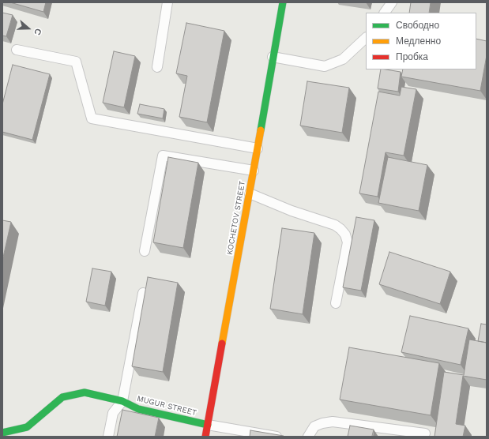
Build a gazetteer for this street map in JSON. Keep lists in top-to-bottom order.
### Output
{
  "streets": {
    "main road": ["KOCHETOV STREET", "MUGUR STREET"]
  },
  "crossings": [
    ["KOCHETOV STREET", "MUGUR STREET"]
  ],
  "legend": ["Свободно", "Медленно", "Пробка"],
  "north": "right"
}
